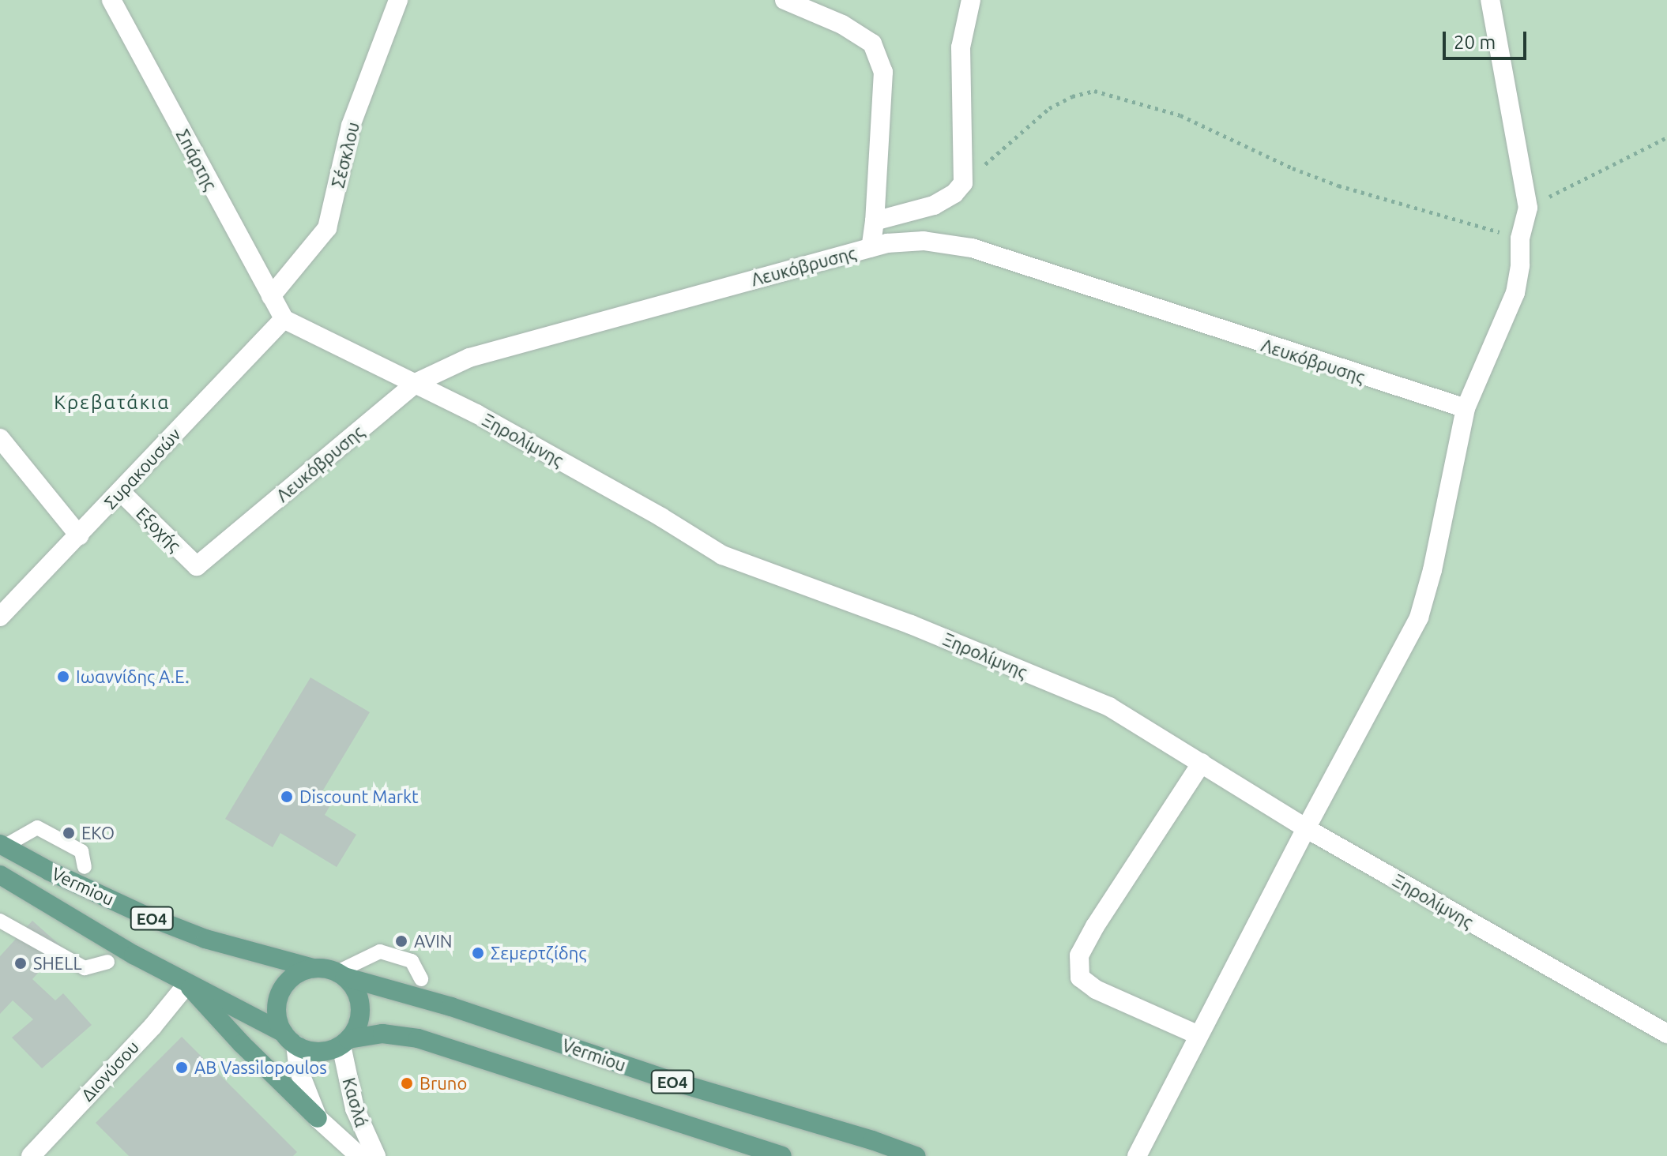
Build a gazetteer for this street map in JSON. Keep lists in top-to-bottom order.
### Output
{
  "streets": {
    "main road": ["Vermiou", "ΕΟ4"],
    "street": [
      "Σέσκλου",
      "Σπάρτης",
      "Λευκόβρυσης",
      "Ξηρολίμνης",
      "Συρακουσών",
      "Εξοχής",
      "Διονύσου",
      "Κασλά"
    ]
  },
  "crossings": [
    ["Σέσκλου", "Σπάρτης"],
    ["Σπάρτης", "Ξηρολίμνης"],
    ["Σπάρτης", "Συρακουσών"],
    ["Λευκόβρυσης", "Ξηρολίμνης"],
    ["Λευκόβρυσης", "Εξοχής"],
    ["Ξηρολίμνης", "Συρακουσών"],
    ["Συρακουσών", "Εξοχής"],
    ["Vermiou", "ΕΟ4"],
    ["Vermiou", "Διονύσου"],
    ["Vermiou", "Κασλά"],
    ["ΕΟ4", "Κασλά"]
  ],
  "districts": ["Κρεβατάκια"],
  "places": [
    "Ιωαννίδης Α.Ε.",
    "Discount Markt",
    "EKO",
    "AVIN",
    "Σεμερτζίδης",
    "SHELL",
    "AB Vassilopoulos",
    "Bruno"
  ],
  "scale_bar": "20 m"
}
